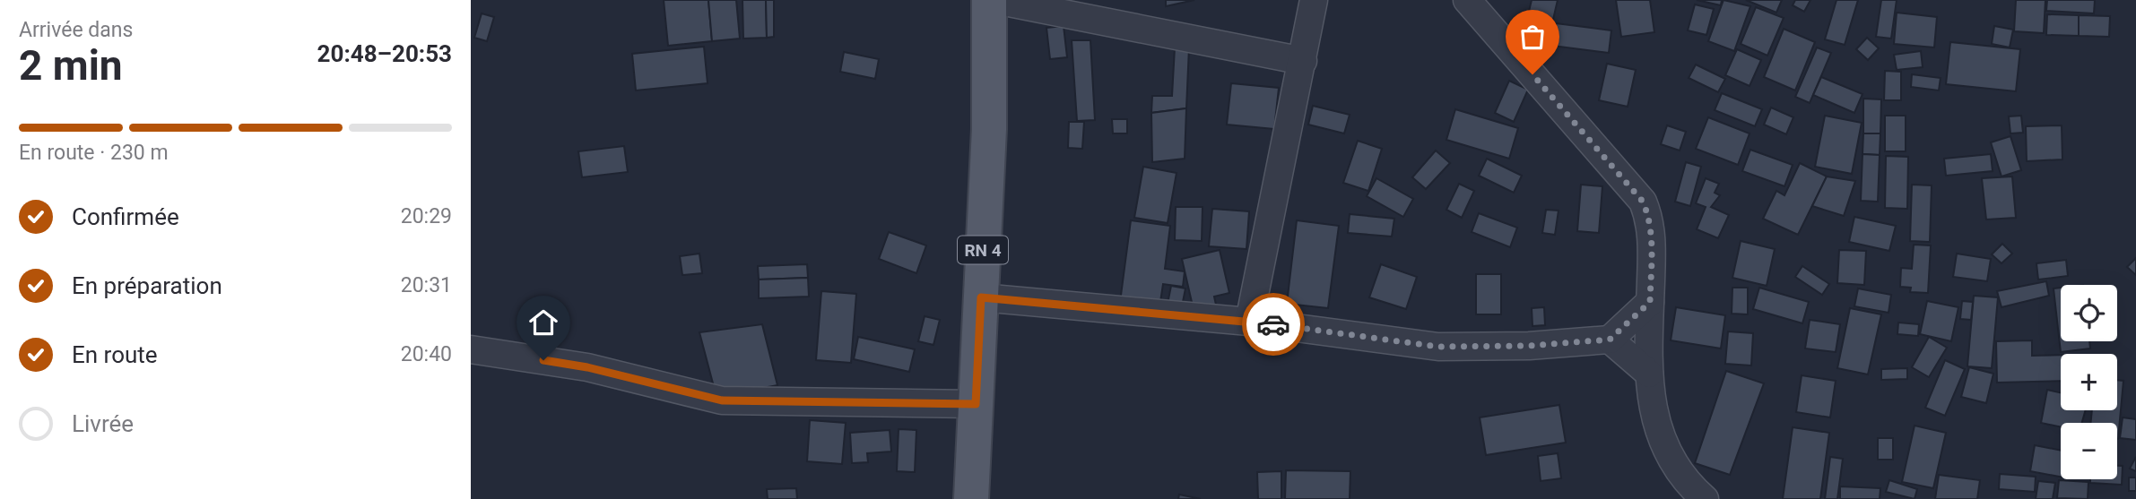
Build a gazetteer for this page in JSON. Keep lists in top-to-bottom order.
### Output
{
  "streets": {
    "main road": ["RN 4"]
  },
  "page": {
    "heading": ["2 min", "Arrivée dans", "20:48–20:53"],
    "bar": "En route · 230 m",
    "list": [
      ["Confirmée", "20:29"],
      ["En préparation", "20:31"],
      ["En route", "20:40"],
      "Livrée"
    ],
    "map_buttons": ["+", "−"]
  }
}
